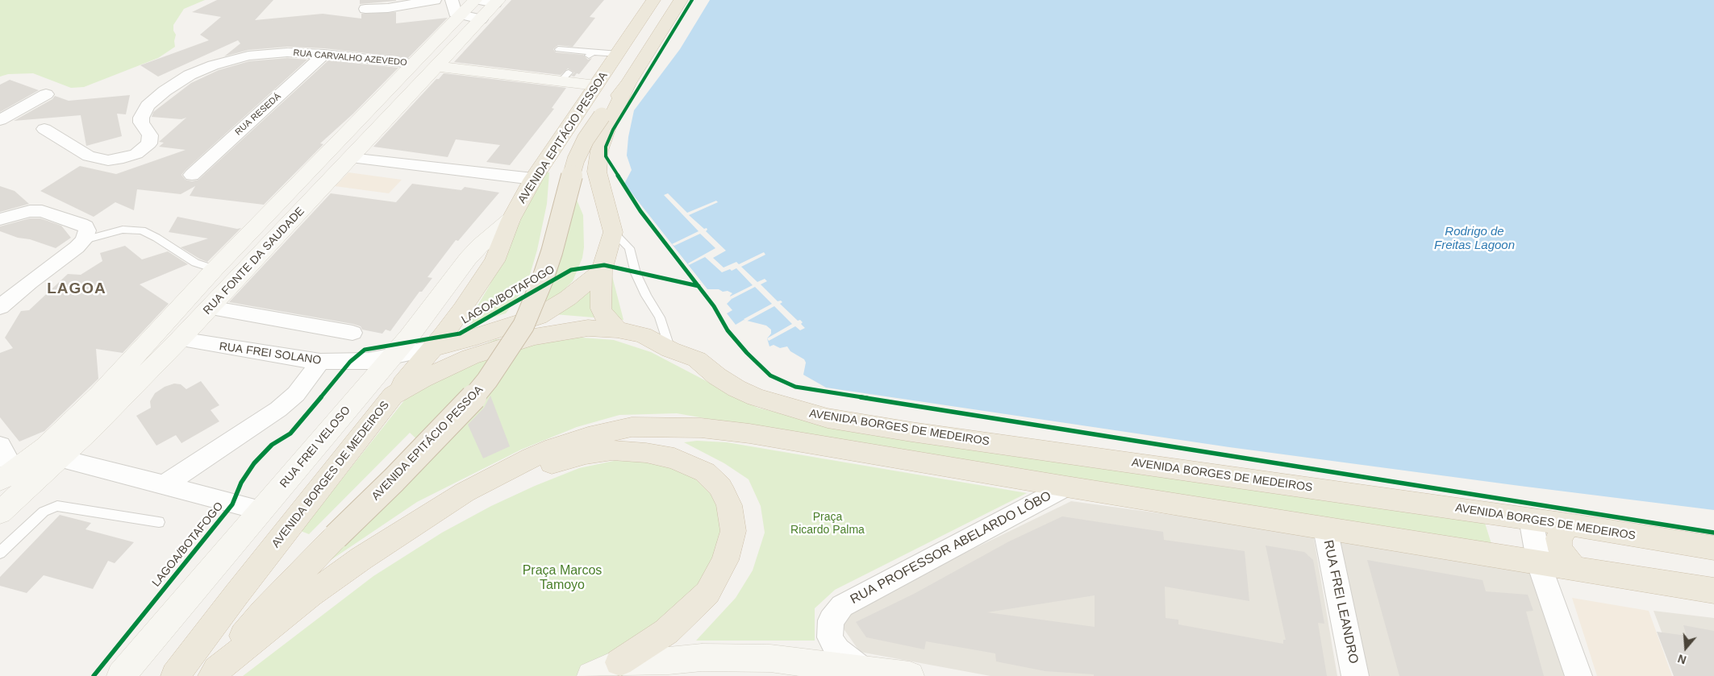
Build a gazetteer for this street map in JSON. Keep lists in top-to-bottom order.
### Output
{
  "streets": {
    "highway": ["AVENIDA EPITÁCIO PESSOA", "AVENIDA BORGES DE MEDEIROS"],
    "street": [
      "RUA CARVALHO AZEVEDO",
      "RUA RESEDÁ",
      "RUA FONTE DA SAUDADE",
      "RUA FREI SOLANO",
      "RUA FREI VELOSO",
      "RUA PROFESSOR ABELARDO LÔBO",
      "RUA FREI LEANDRO"
    ],
    "cycle path": ["LAGOA/BOTAFOGO"]
  },
  "crossings": [
    ["RUA CARVALHO AZEVEDO", "RUA RESEDÁ"],
    ["RUA CARVALHO AZEVEDO", "RUA FONTE DA SAUDADE"],
    ["AVENIDA EPITÁCIO PESSOA", "RUA FREI SOLANO"],
    ["AVENIDA EPITÁCIO PESSOA", "AVENIDA BORGES DE MEDEIROS"],
    ["AVENIDA EPITÁCIO PESSOA", "RUA FREI VELOSO"],
    ["RUA FONTE DA SAUDADE", "RUA FREI SOLANO"],
    ["RUA FREI SOLANO", "RUA FREI VELOSO"]
  ],
  "districts": ["LAGOA"],
  "water": ["Rodrigo de Freitas Lagoon"],
  "parks": ["Praça Ricardo Palma", "Praça Marcos Tamoyo"],
  "north": "bottom"
}
